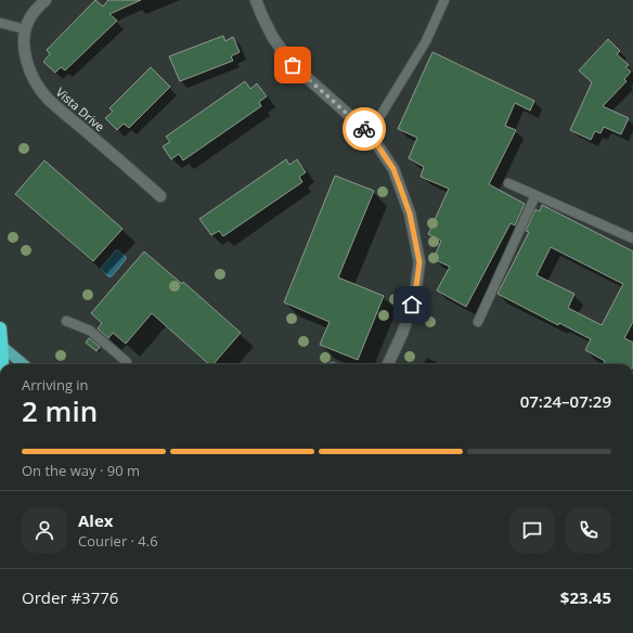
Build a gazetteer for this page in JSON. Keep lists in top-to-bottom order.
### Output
{
  "streets": {
    "street": ["Vista Drive"]
  },
  "page": {
    "heading": ["2 min", "Arriving in", "07:24–07:29"],
    "panel": [
      "Alex",
      "Courier · 4.6",
      "Order #3776",
      "$23.45"
    ],
    "bar": "On the way · 90 m"
  }
}
